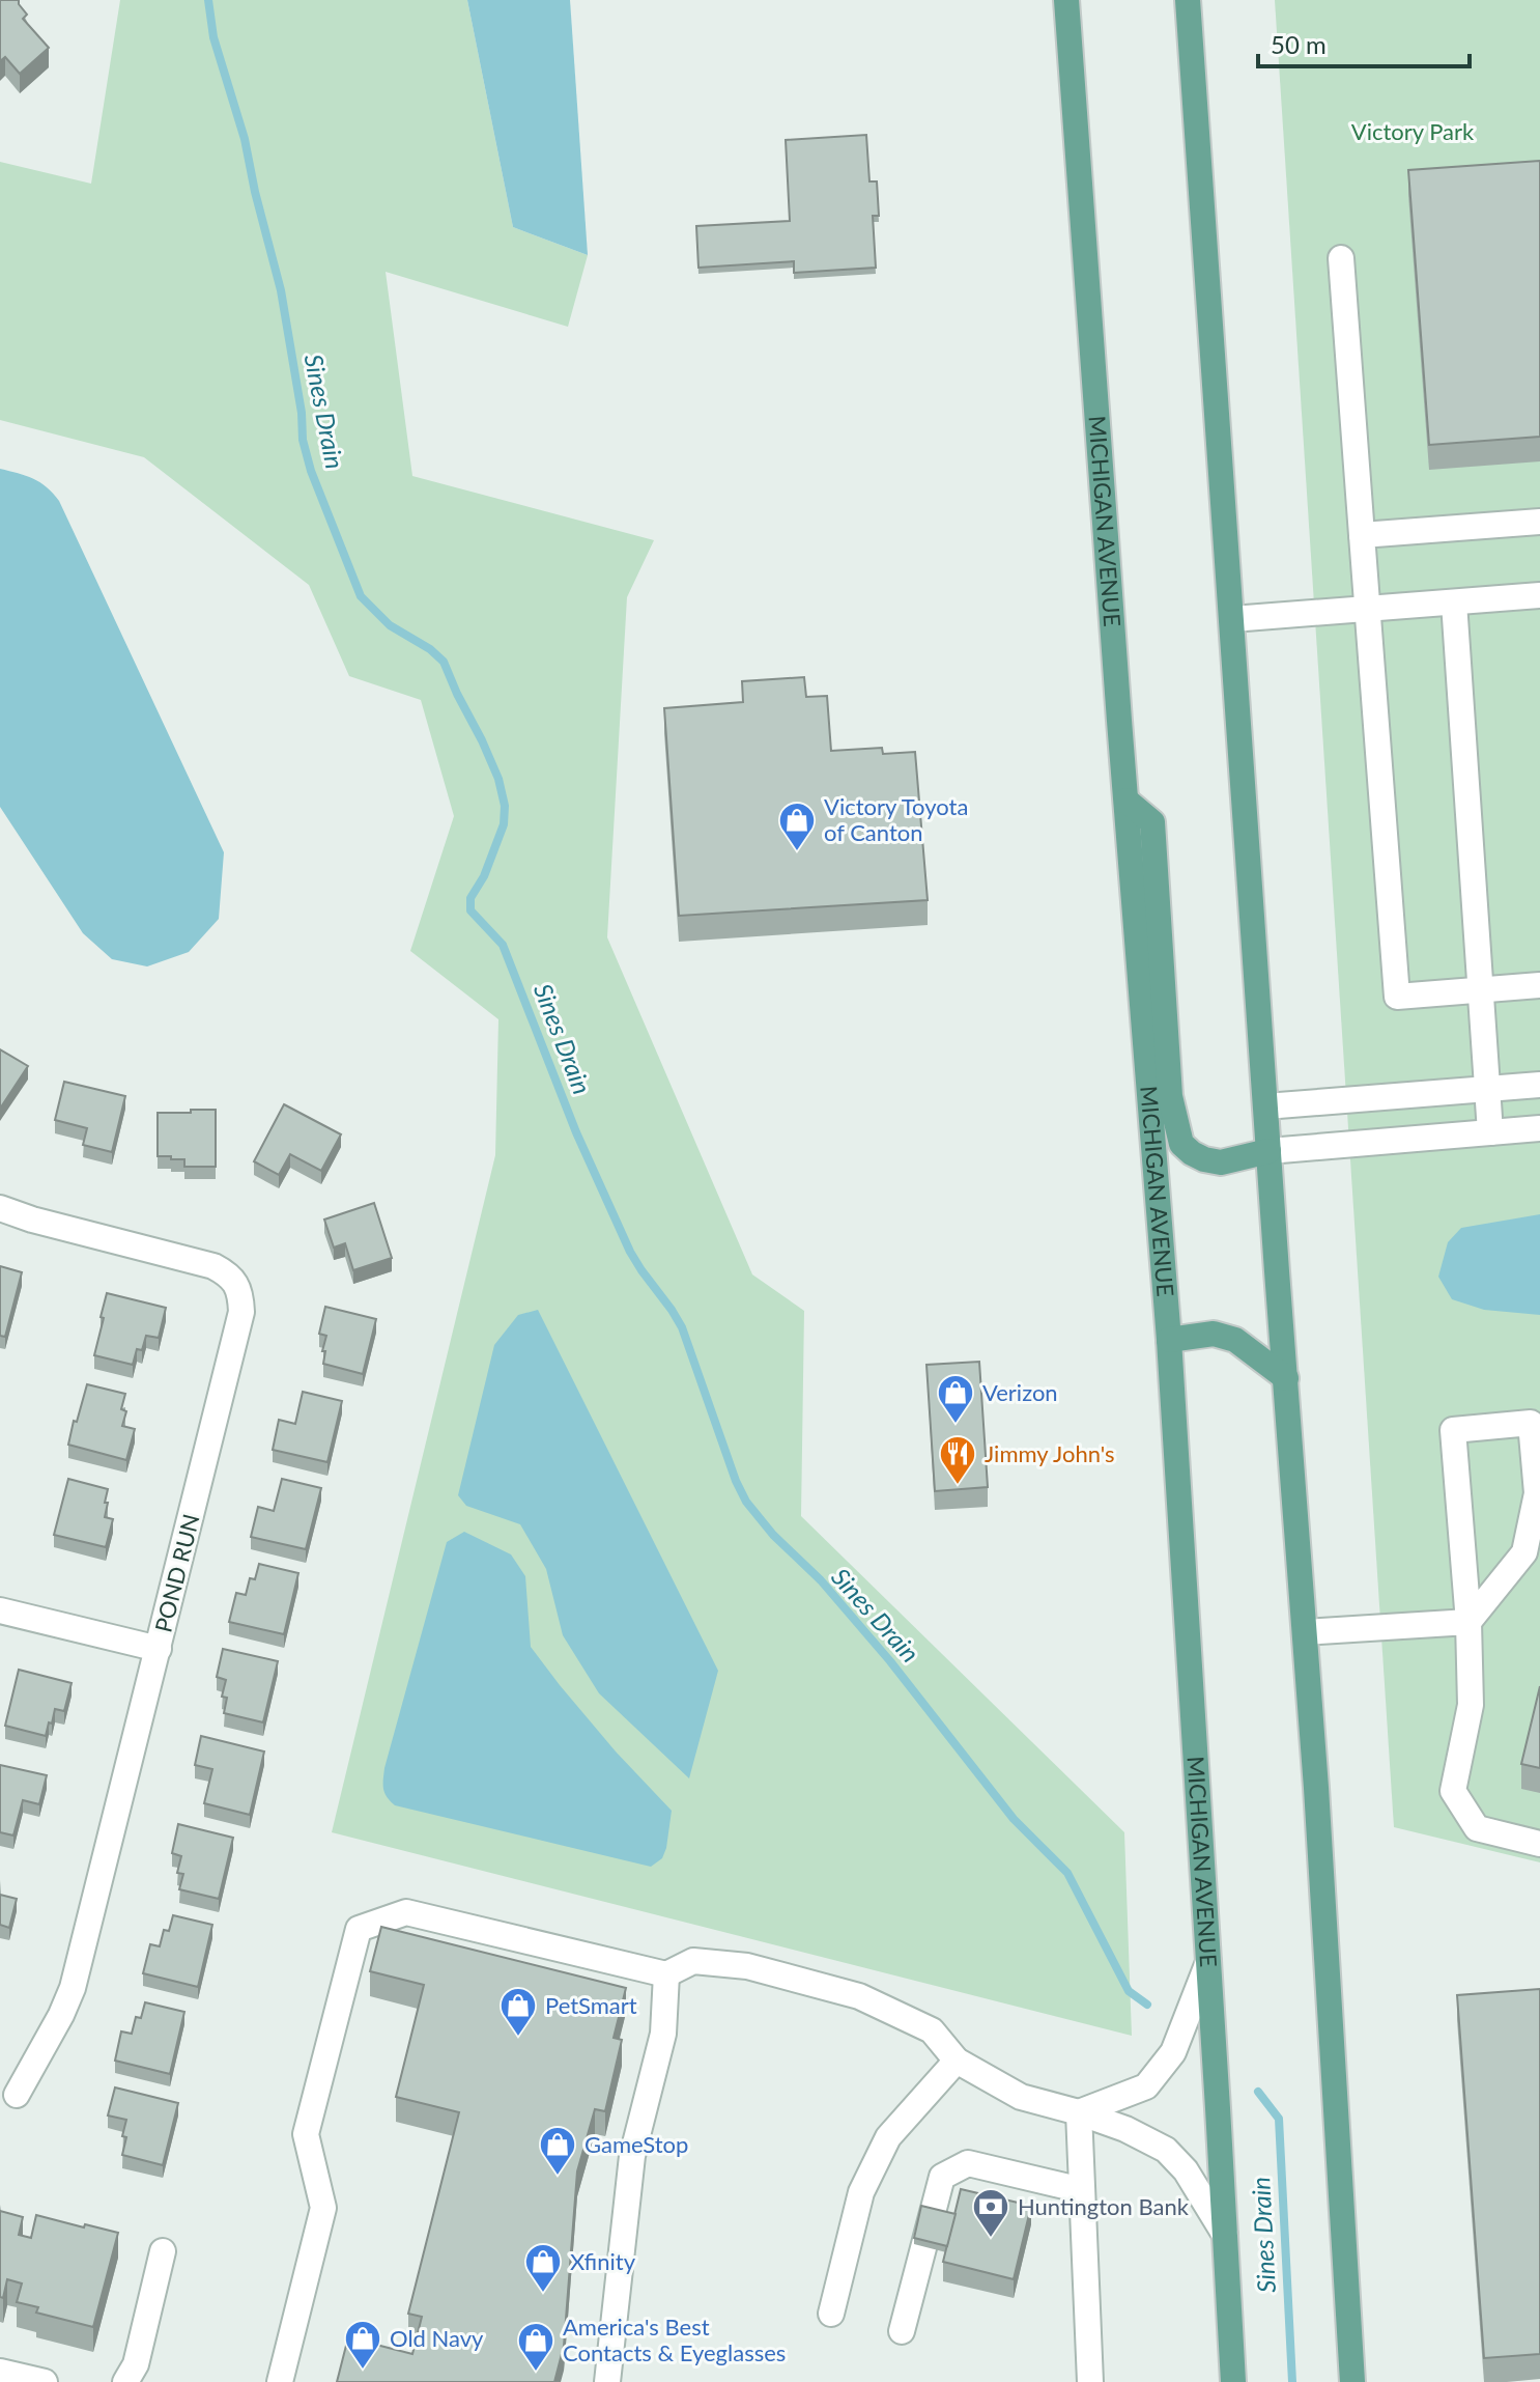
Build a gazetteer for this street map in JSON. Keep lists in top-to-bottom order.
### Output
{
  "streets": {
    "main road": ["MICHIGAN AVENUE"],
    "street": ["POND RUN"]
  },
  "water": ["Sines Drain"],
  "parks": ["Victory Park"],
  "places": {
    "shop": [
      "Victory Toyota of Canton",
      "Verizon",
      "PetSmart",
      "GameStop",
      "Xfinity",
      "Old Navy",
      "America's Best Contacts & Eyeglasses"
    ],
    "restaurant": ["Jimmy John's"],
    "bank": ["Huntington Bank"]
  },
  "scale_bar": "50 m"
}
